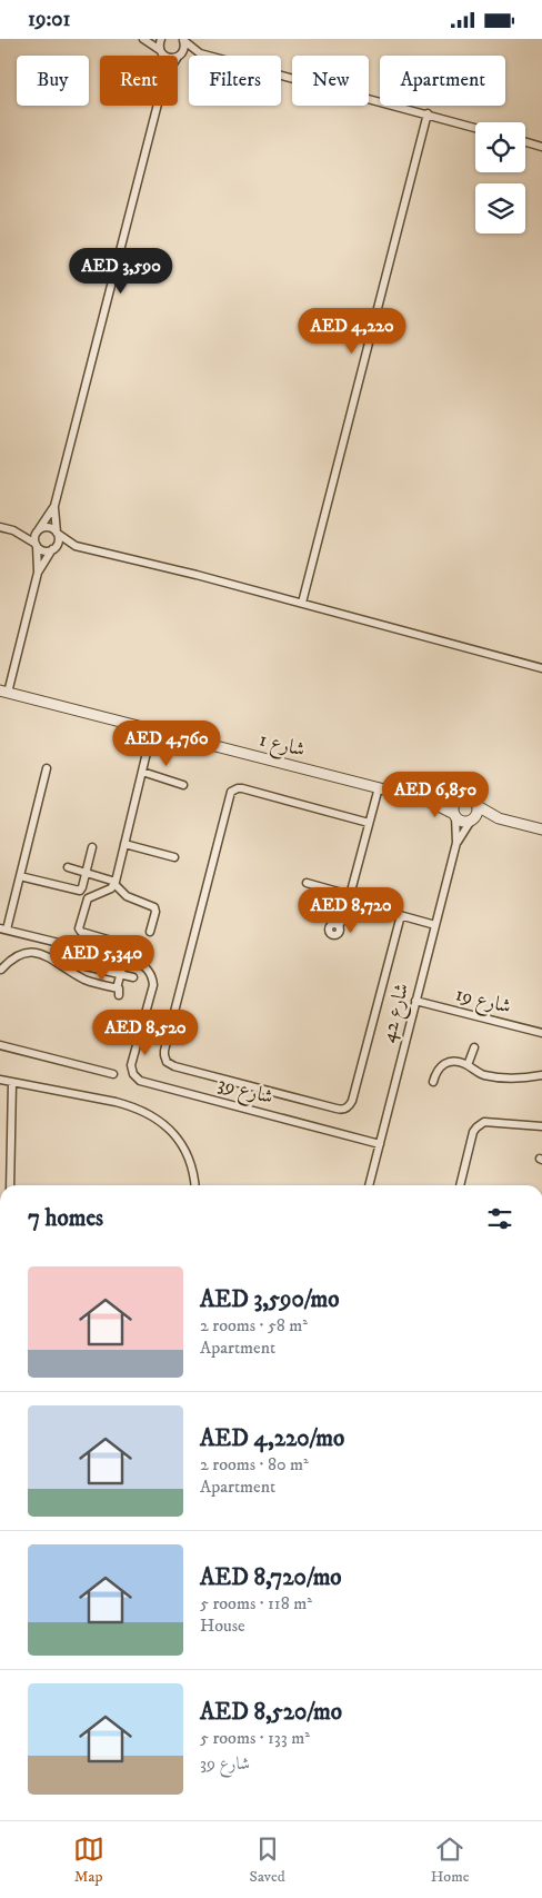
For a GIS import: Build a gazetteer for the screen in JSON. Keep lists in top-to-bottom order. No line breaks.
{"streets":{"street":["شارع 1","شارع 19","شارع 42","شارع 39"]},"crossings":[["شارع 1","شارع 42"],["شارع 19","شارع 42"],["شارع 42","شارع 39"]],"page":{"status":"19:01","chip":["Buy","Rent","Filters","New","Apartment"],"price":["AED 3,590","AED 4,220","AED 4,760","AED 6,850","AED 8,720","AED 5,340","AED 8,520"],"heading":"7 homes","list":[{"name":"AED 3,590/mo","note":"2 rooms · 58 m² · Apartment"},{"name":"AED 4,220/mo","note":"2 rooms · 80 m² · Apartment"},{"name":"AED 8,720/mo","note":"5 rooms · 118 m² · House"},{"name":"AED 8,520/mo","note":"5 rooms · 133 m² · شارع 39"}],"tabs":["Map","Saved","Home"]}}
